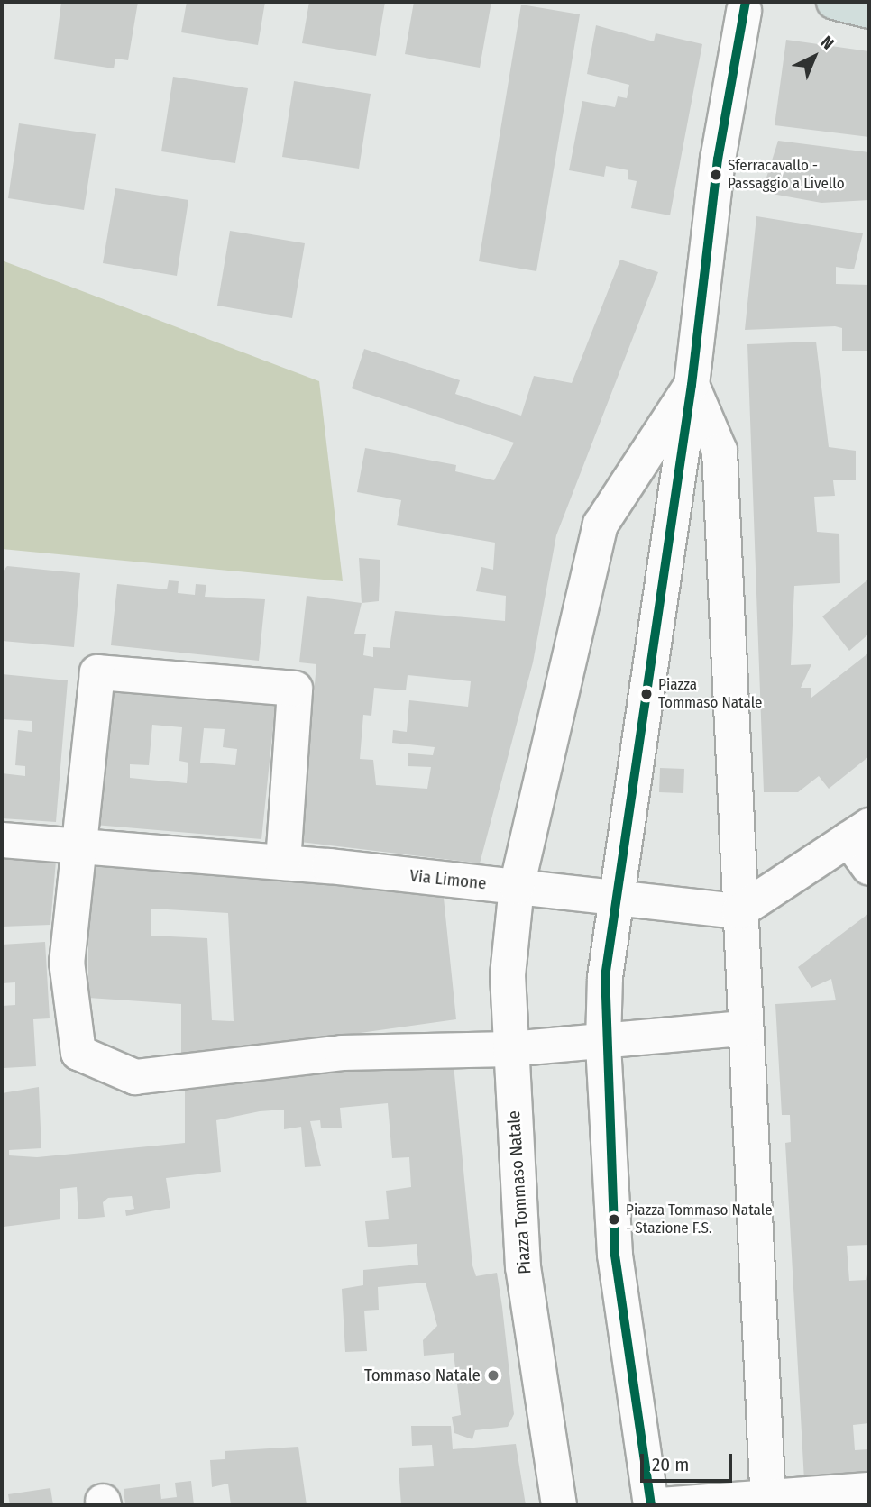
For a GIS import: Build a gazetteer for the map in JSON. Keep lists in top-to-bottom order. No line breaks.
{"streets":{"street":["Via Limone","Piazza Tommaso Natale"]},"crossings":[["Via Limone","Piazza Tommaso Natale"]],"places":["Sferracavallo - Passaggio a Livello","Piazza Tommaso Natale","Piazza Tommaso Natale - Stazione F.S.","Tommaso Natale"],"scale_bar":"20 m","north":"top right"}
